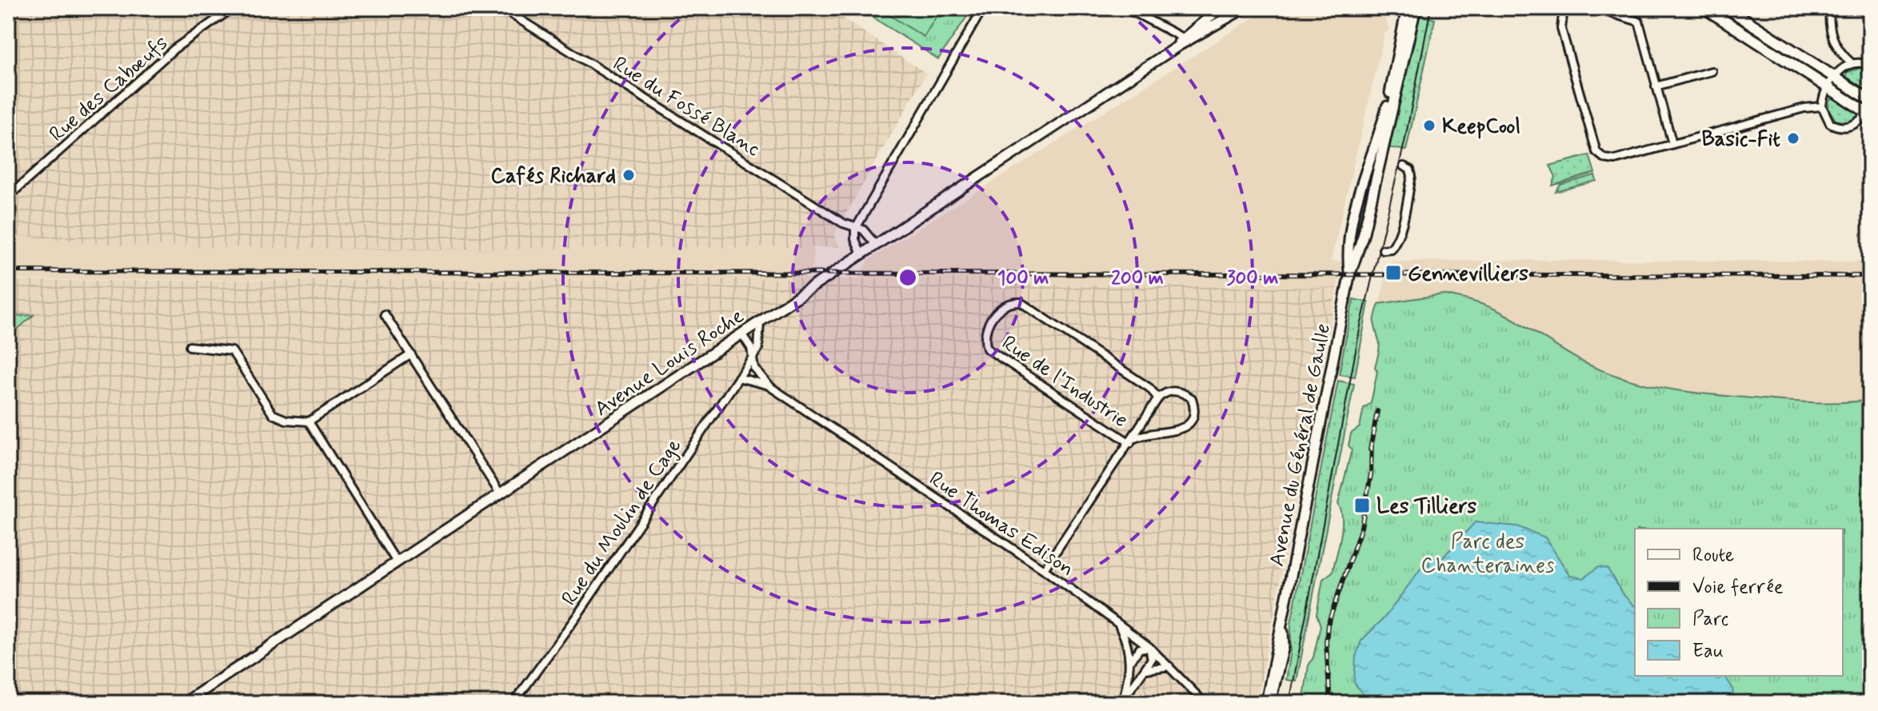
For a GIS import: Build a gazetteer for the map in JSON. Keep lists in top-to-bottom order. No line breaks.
{"streets":{"main road":["Avenue Louis Roche","Avenue du Général de Gaulle"],"street":["Rue des Cabœufs","Rue du Fossé Blanc","Rue de l'Industrie","Rue du Moulin de Cage","Rue Thomas Edison"]},"crossings":[["Rue du Fossé Blanc","Avenue Louis Roche"],["Avenue Louis Roche","Rue du Moulin de Cage"],["Rue de l'Industrie","Rue Thomas Edison"],["Rue du Moulin de Cage","Rue Thomas Edison"]],"parks":["Parc des Chanteraines"],"places":{"other":["KeepCool","Basic-Fit","Cafés Richard"],"transit":["Gennevilliers","Les Tilliers"]},"legend":["Route","Voie ferrée","Parc","Eau"],"rings":["100 m","200 m","300 m"]}
